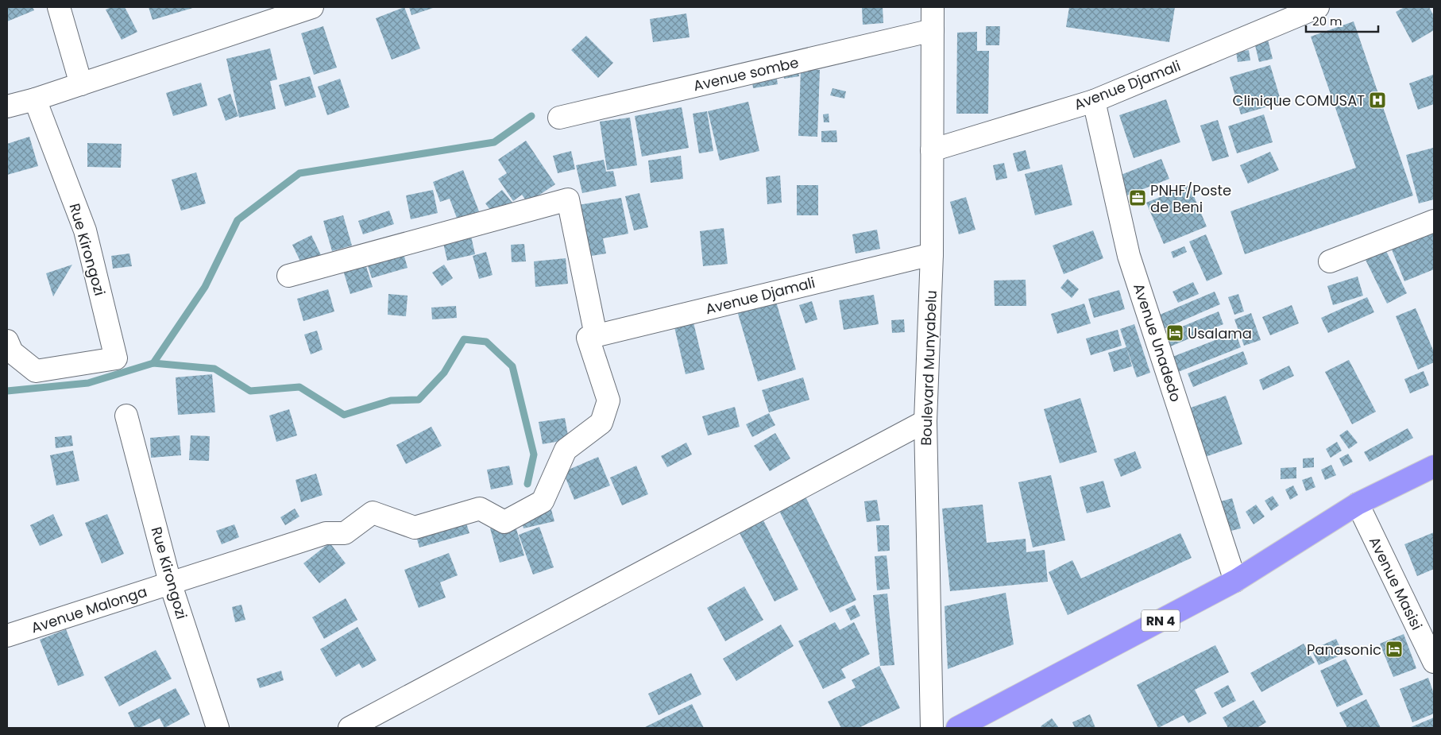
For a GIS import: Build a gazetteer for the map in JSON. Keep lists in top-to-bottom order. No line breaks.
{"streets":{"highway":["RN 4"],"street":["Avenue sombe","Avenue Djamali","Rue Kirongozi","Avenue Unadedo","Boulevard Munyabelu","Avenue Masisi","Avenue Malonga"]},"crossings":[["Avenue sombe","Boulevard Munyabelu"],["Avenue Djamali","Avenue Unadedo"],["Avenue Djamali","Boulevard Munyabelu"],["Avenue Djamali","Avenue Malonga"],["Rue Kirongozi","Avenue Malonga"],["Avenue Unadedo","RN 4"],["Avenue Masisi","RN 4"]],"places":{"hospital":["Clinique COMUSAT"],"office":["PNHF/Poste de Beni"],"hotel":["Usalama","Panasonic"]},"scale_bar":"20 m"}
